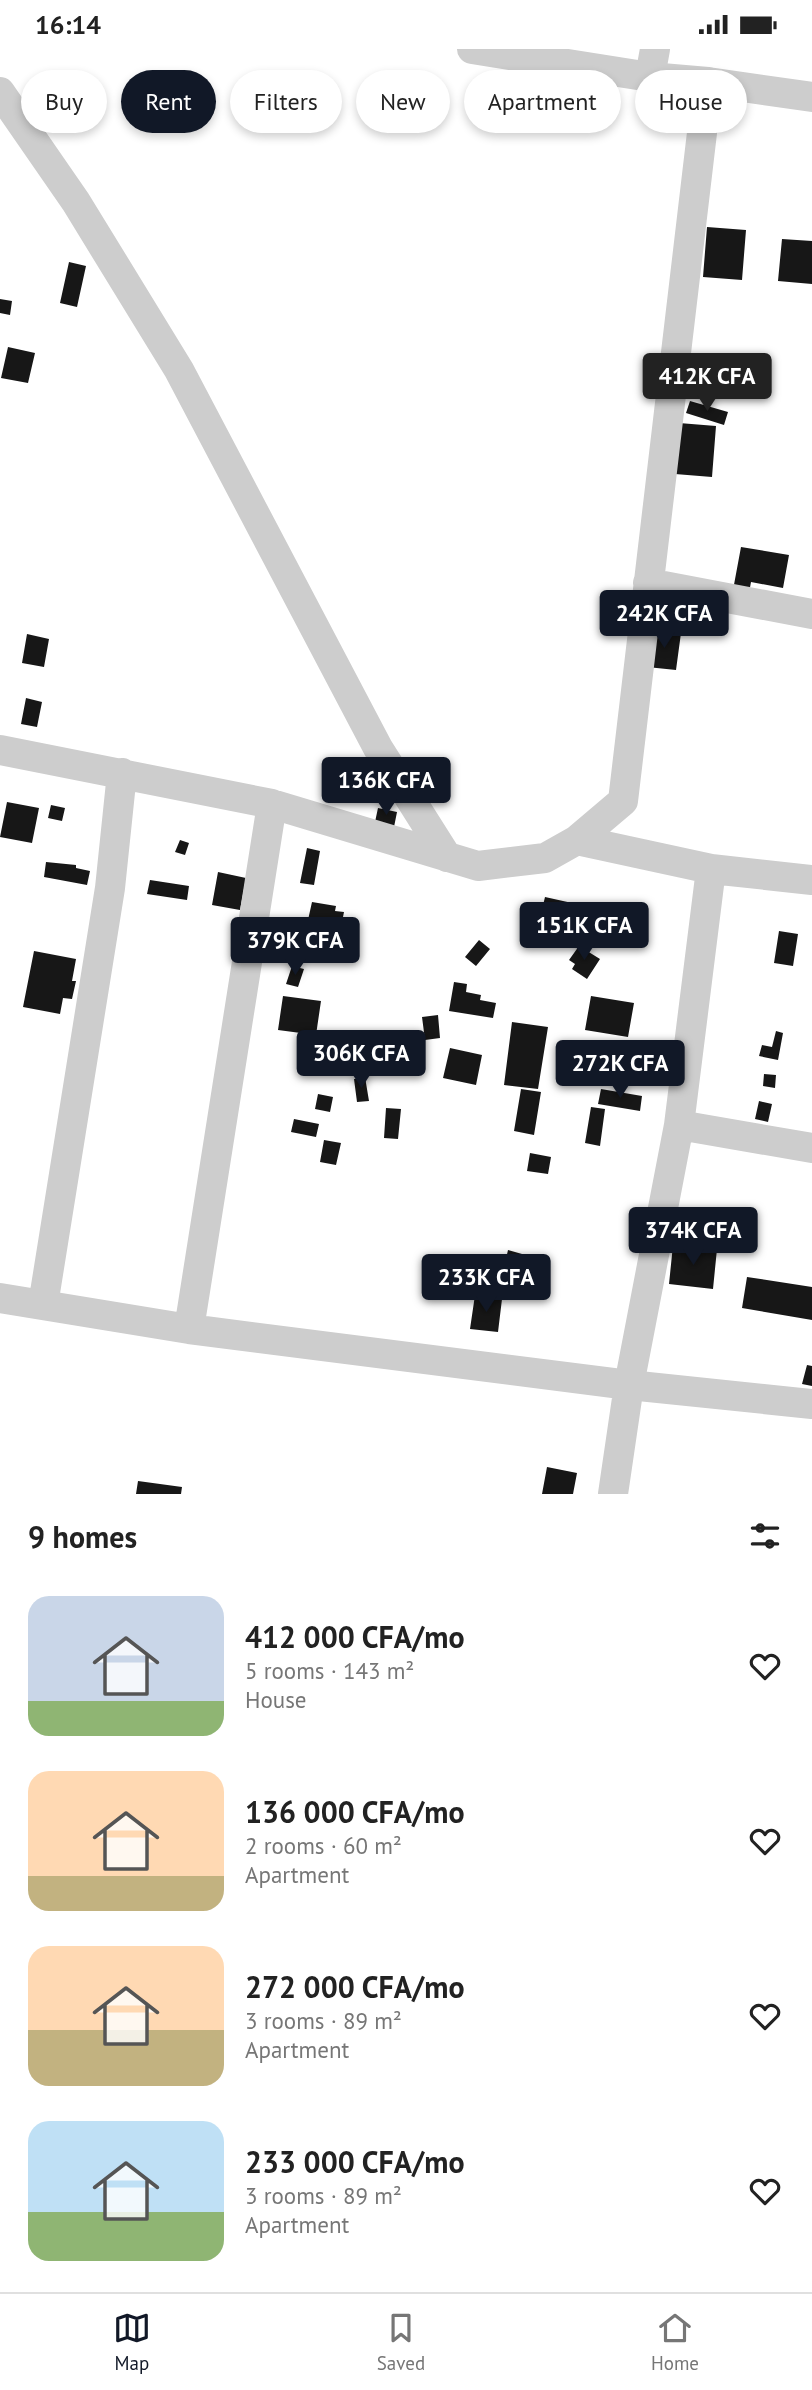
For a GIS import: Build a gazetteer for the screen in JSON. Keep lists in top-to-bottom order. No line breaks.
{"page":{"status":"16:14","chip":["Buy","Rent","Filters","New","Apartment","House"],"price":["412K CFA","242K CFA","136K CFA","151K CFA","379K CFA","306K CFA","272K CFA","374K CFA","233K CFA"],"heading":"9 homes","list":[{"name":"412 000 CFA/mo","note":"5 rooms · 143 m² · House"},{"name":"136 000 CFA/mo","note":"2 rooms · 60 m² · Apartment"},{"name":"272 000 CFA/mo","note":"3 rooms · 89 m² · Apartment"},{"name":"233 000 CFA/mo","note":"3 rooms · 89 m² · Apartment"}],"tabs":["Map","Saved","Home"]}}
